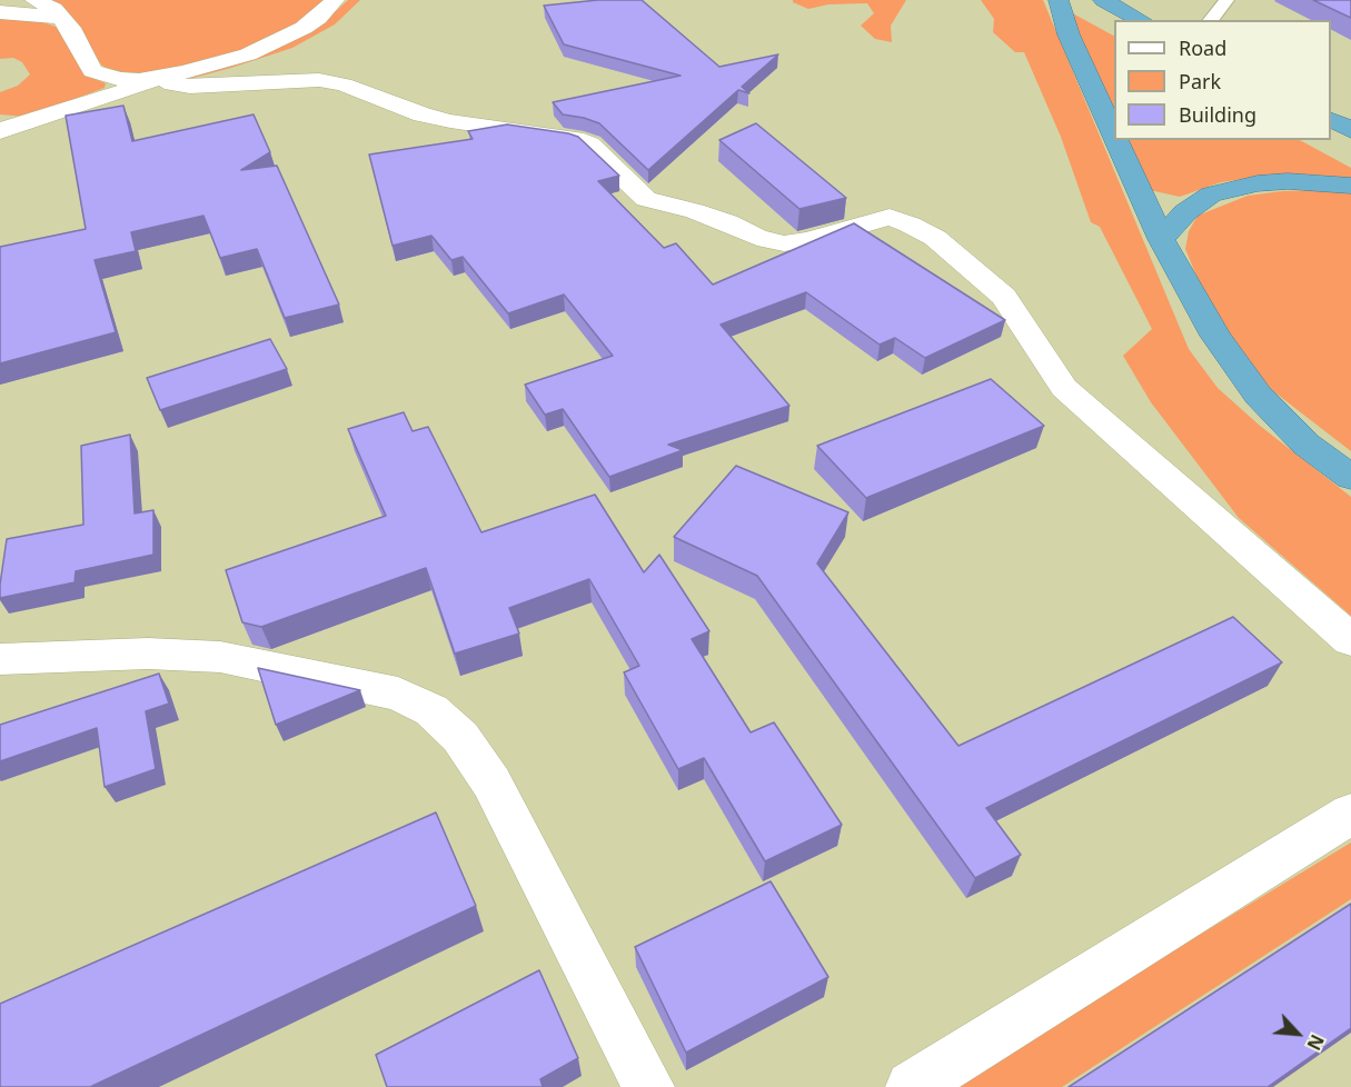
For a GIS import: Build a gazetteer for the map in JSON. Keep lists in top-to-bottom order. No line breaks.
{"legend":["Road","Park","Building"],"north":"bottom right"}
